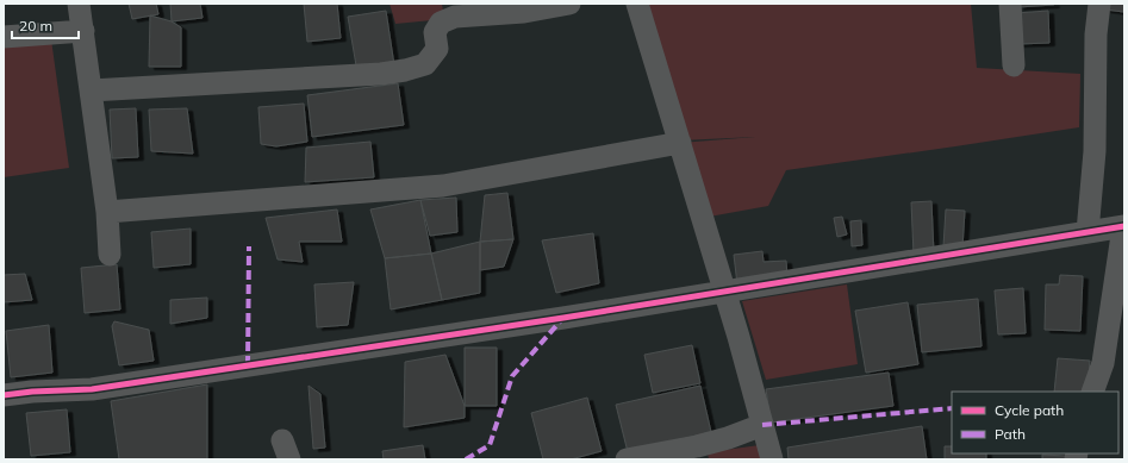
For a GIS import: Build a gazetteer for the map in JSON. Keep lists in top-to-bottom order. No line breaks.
{"legend":["Cycle path","Path"],"scale_bar":"20 m"}
